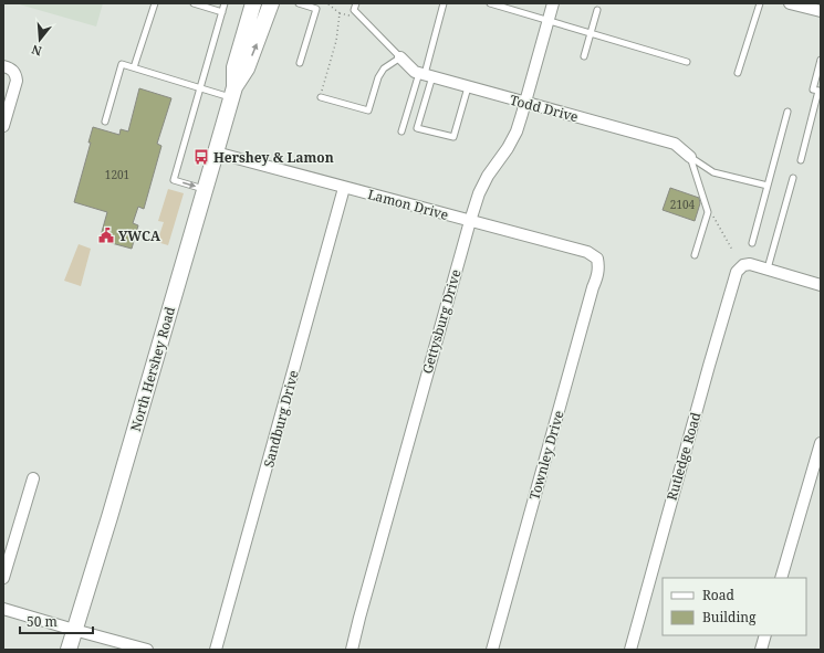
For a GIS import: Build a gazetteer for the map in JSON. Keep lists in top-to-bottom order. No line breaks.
{"streets":{"main road":["North Hershey Road"],"street":["Todd Drive","Lamon Drive","Gettysburg Drive","Sandburg Drive","Townley Drive","Rutledge Road"]},"crossings":[["Todd Drive","Gettysburg Drive"],["Lamon Drive","Gettysburg Drive"],["Lamon Drive","North Hershey Road"],["Lamon Drive","Sandburg Drive"],["Lamon Drive","Townley Drive"]],"places":{"bus stop":["Hershey & Lamon"],"public building":["YWCA"]},"house_numbers":["1201","2104"],"legend":["Road","Building"],"scale_bar":"50 m","north":"bottom"}
